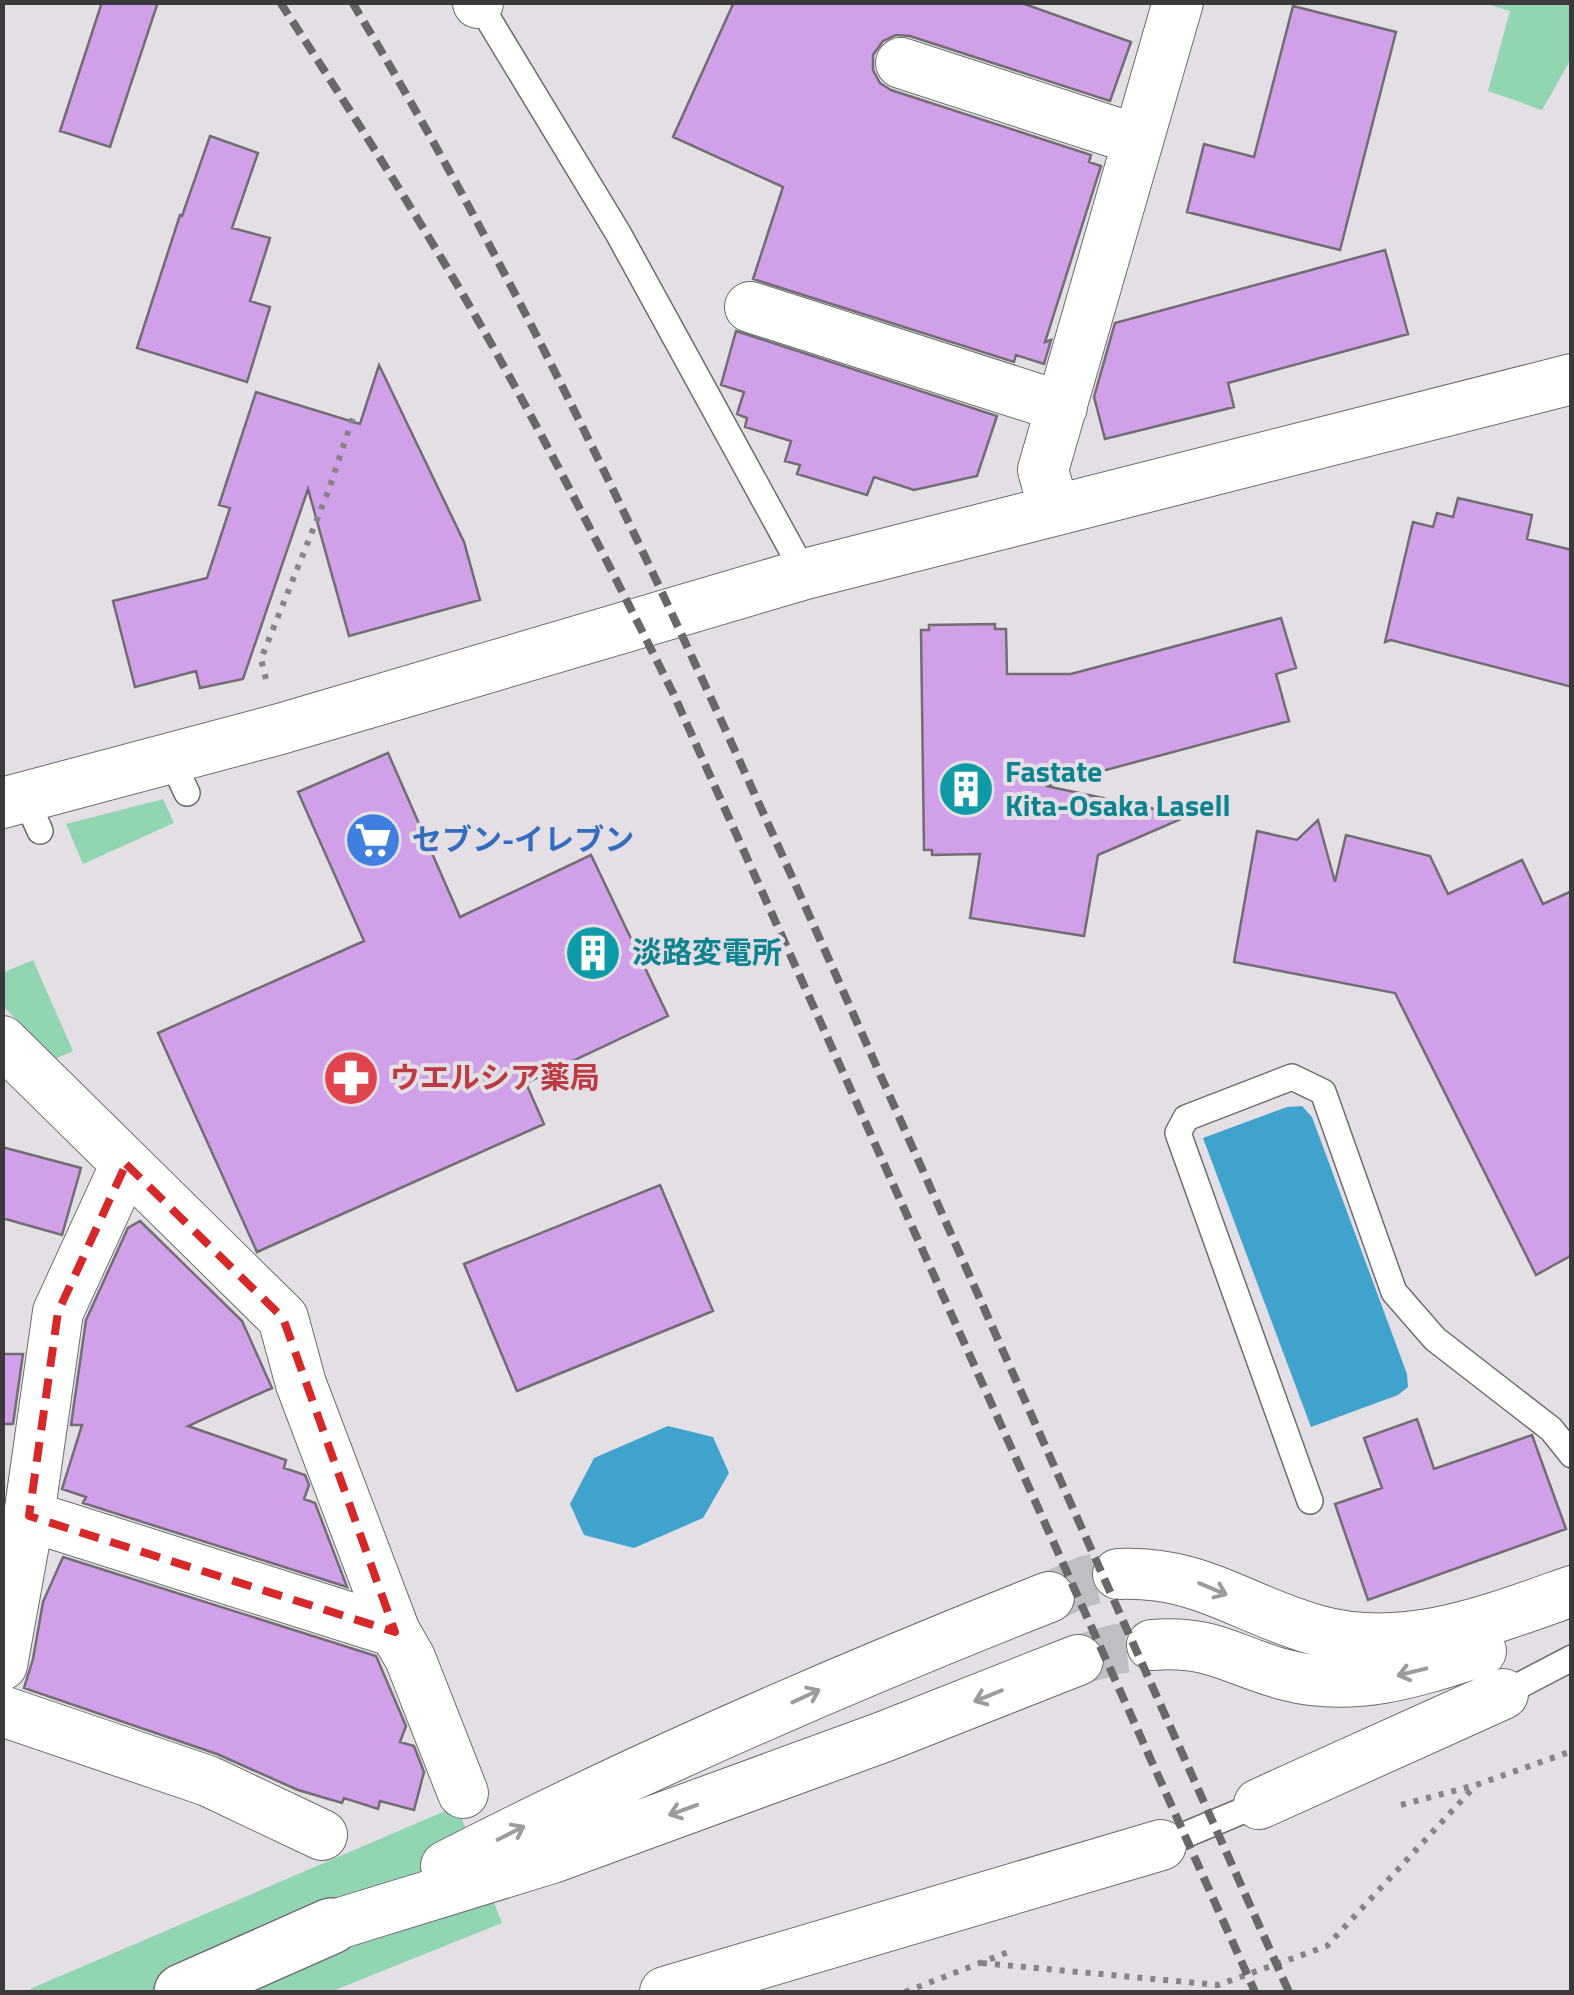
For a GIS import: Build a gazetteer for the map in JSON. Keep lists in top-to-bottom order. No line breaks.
{"places":{"building":["Fastate Kita-Osaka Lasell","淡路変電所"],"supermarket":["セブン-イレブン"],"pharmacy":["ウエルシア薬局"]}}
